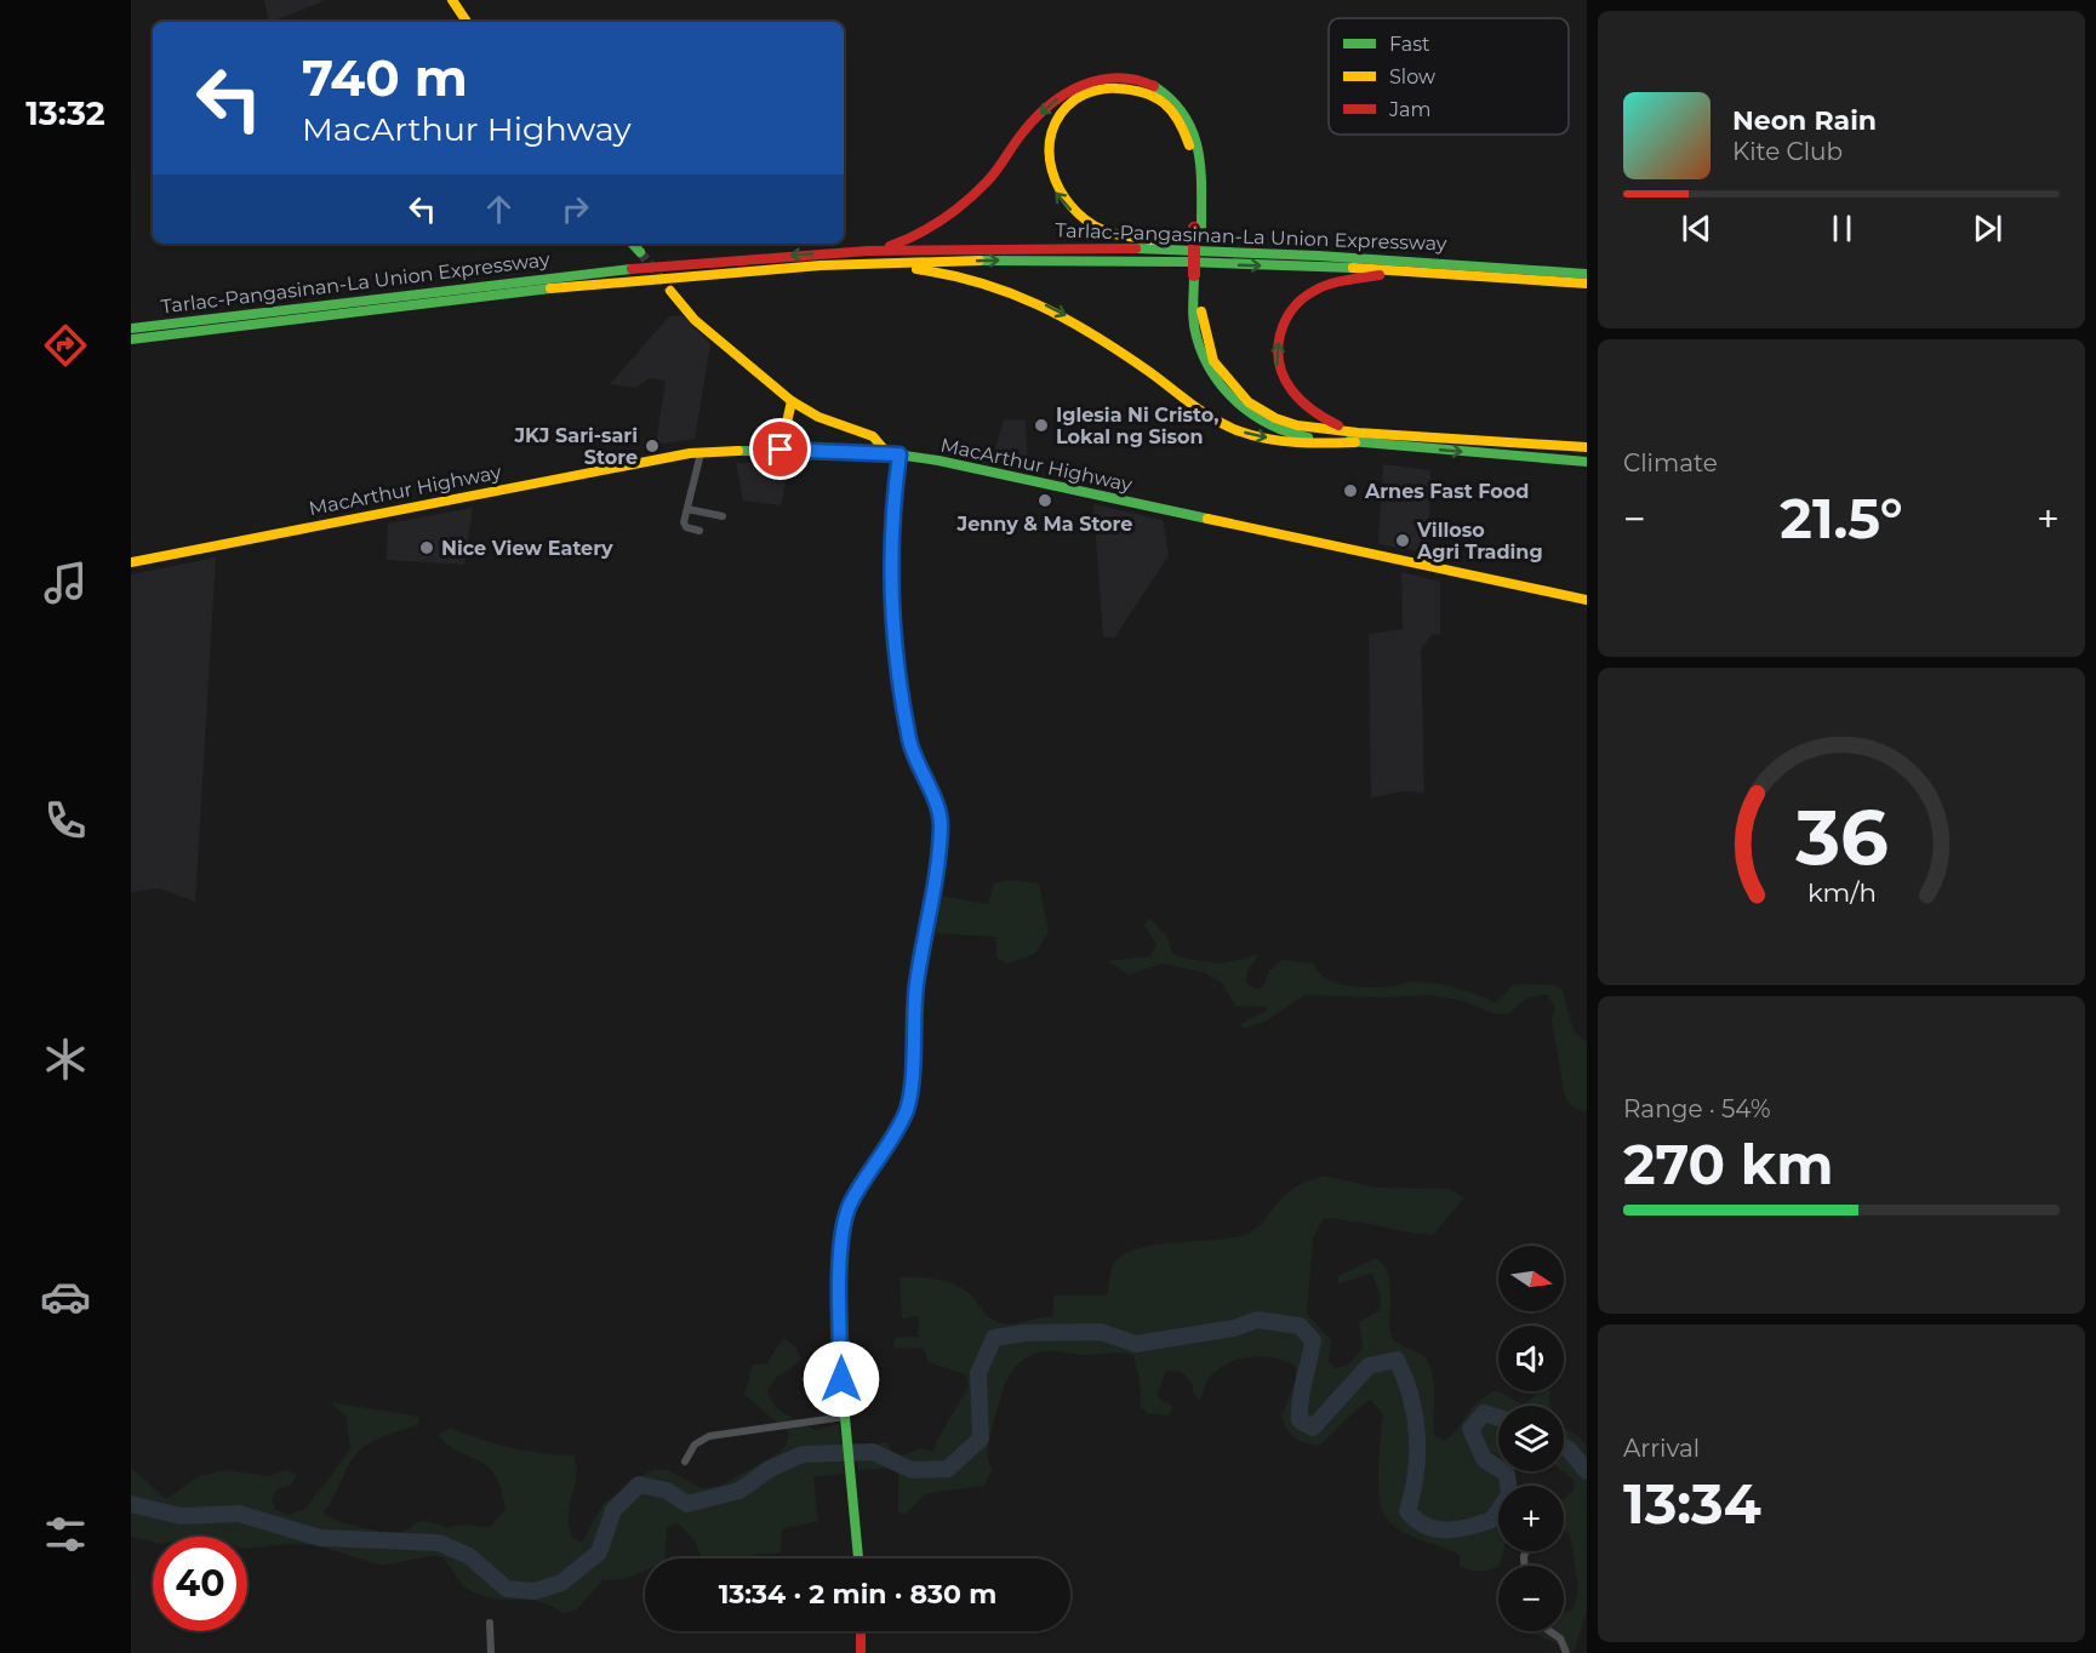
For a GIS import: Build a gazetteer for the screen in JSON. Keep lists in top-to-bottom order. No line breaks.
{"streets":{"main road":["Tarlac-Pangasinan-La Union Expressway","MacArthur Highway"]},"places":["Iglesia Ni Cristo, Lokal ng Sison","JKJ Sari-sari Store","Arnes Fast Food","Jenny & Ma Store","Villoso Agri Trading","Nice View Eatery"],"legend":["Fast","Slow","Jam"],"north":"right","page":{"tabs":"13:32","turn":["740 m","MacArthur Highway"],"song":["Neon Rain","Kite Club"],"tile":["Climate",["Range · 54%","270 km"],["Arrival","13:34"]],"heat":["−","21.5°","+"],"map_buttons":["+","−"],"limit":"40","trip":"13:34 · 2 min · 830 m","gauge":["36","km/h"]}}
